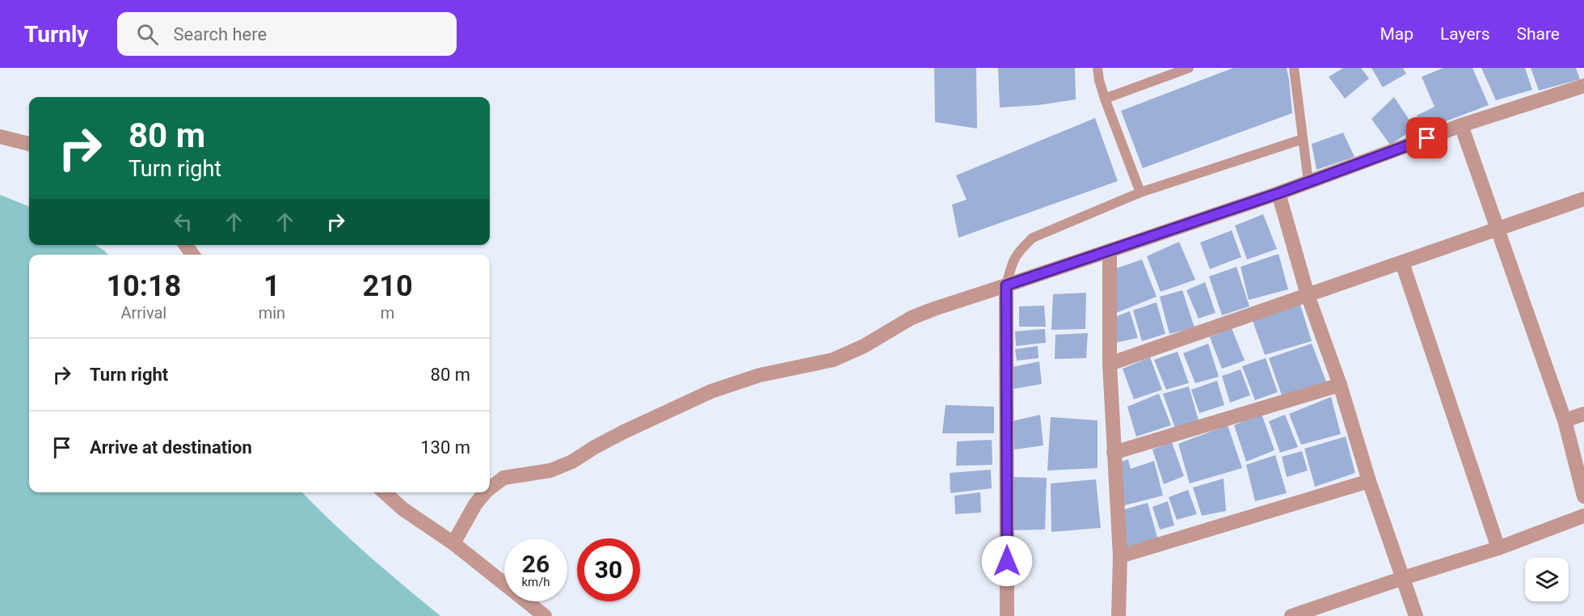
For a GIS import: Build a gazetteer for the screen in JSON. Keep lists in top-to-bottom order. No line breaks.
{"page":{"header":"Turnly","search":"Search here","nav":["Map","Layers","Share"],"turn":["80 m","Turn right"],"eta":["10:18","Arrival","1","min","210","m"],"list":[{"name":"Turn right","value":"80 m"},{"name":"Arrive at destination","value":"130 m"}],"speed":"26 km/h","limit":"30"}}
